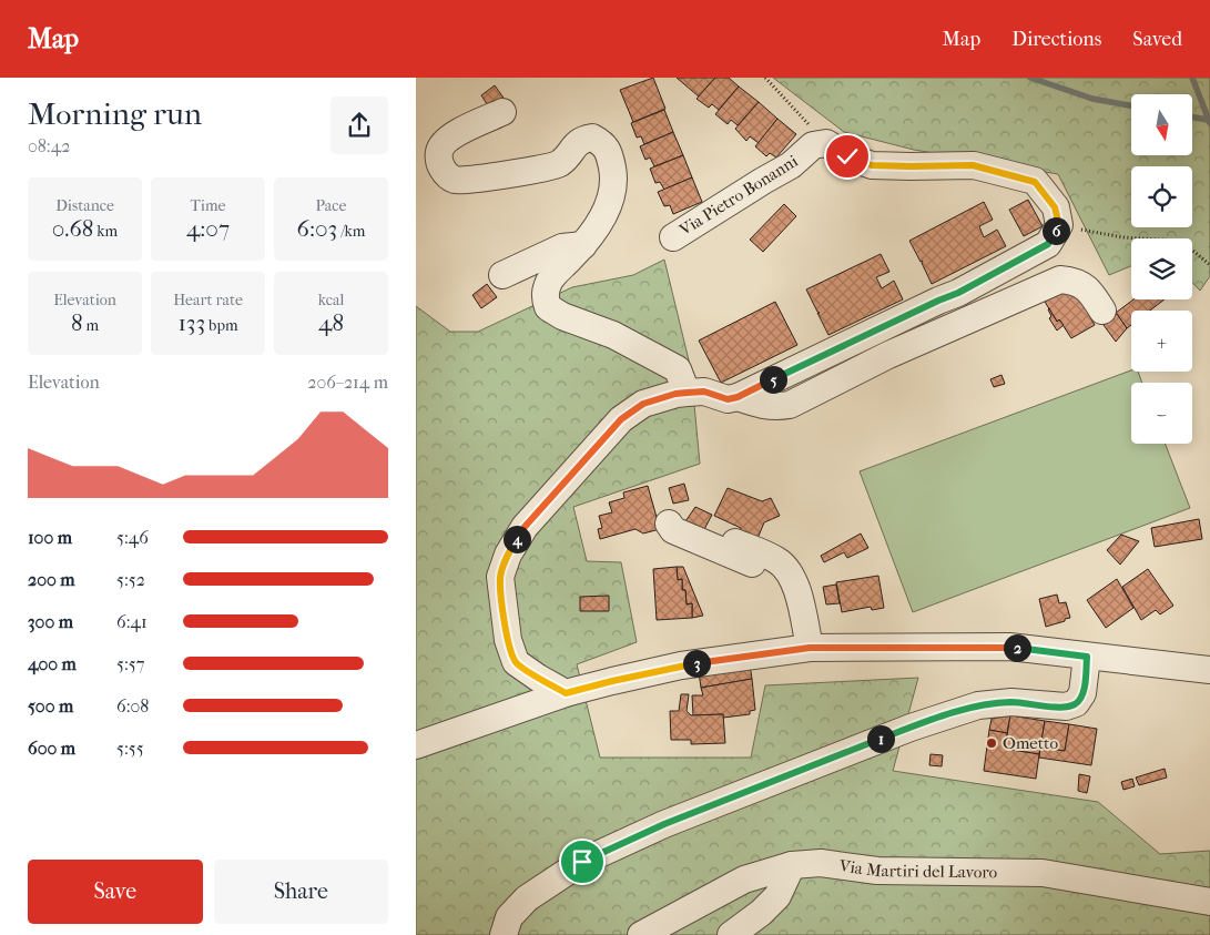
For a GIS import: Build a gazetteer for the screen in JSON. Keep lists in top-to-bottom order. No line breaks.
{"streets":{"street":["Via Pietro Bonanni","Via Martiri del Lavoro"]},"places":["Ometto"],"north":"bottom","page":{"header":"Map","nav":["Map","Directions","Saved"],"heading":["Morning run","08:42"],"map_buttons":["+","−"],"stats":[["Distance","0.68 km"],["Time","4:07"],["Pace","6:03 /km"],["Elevation","8 m"],["Heart rate","133 bpm"],["kcal","48"]],"pins":["6","5","4","2","3","1"],"chart":["Elevation","206–214 m"],"list":[{"name":"100 m","note":"5:46"},{"name":"200 m","note":"5:52"},{"name":"300 m","note":"6:41"},{"name":"400 m","note":"5:57"},{"name":"500 m","note":"6:08"},{"name":"600 m","note":"5:55"}],"buttons":["Save","Share"]}}
